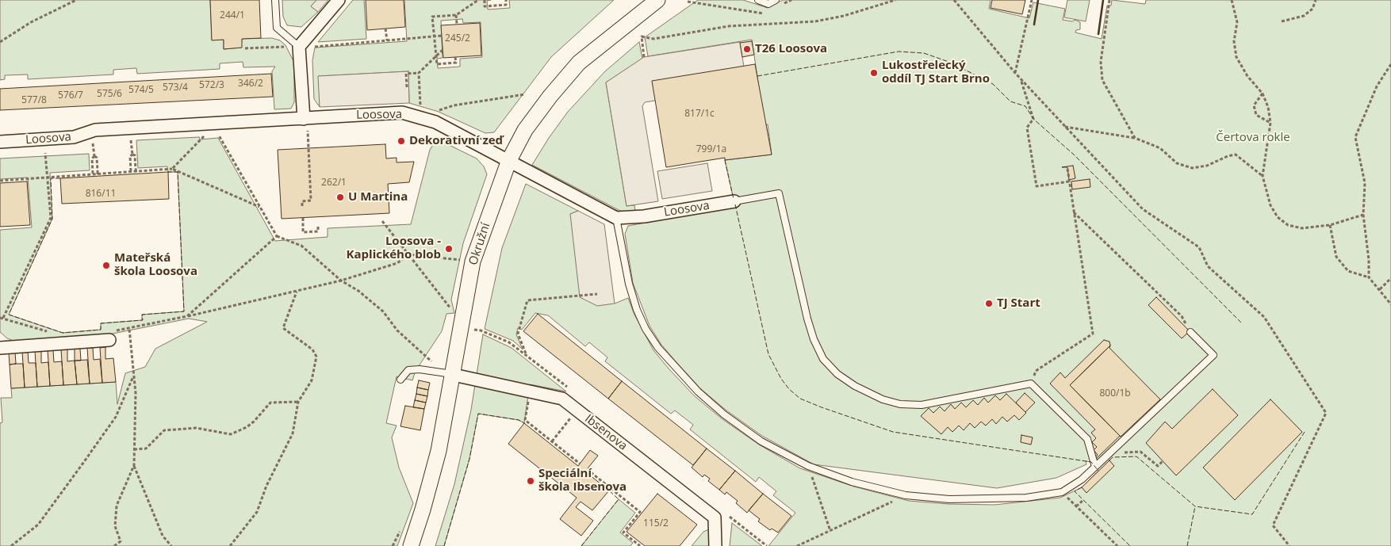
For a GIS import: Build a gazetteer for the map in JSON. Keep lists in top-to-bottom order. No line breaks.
{"streets":{"street":["Loosova","Okružní","Ibsenova"]},"crossings":[["Loosova","Okružní"],["Okružní","Ibsenova"]],"parks":["Čertova rokle"],"places":["T26 Loosova","Lukostřelecký oddíl TJ Start Brno","Dekorativní zeď","U Martina","Loosova - Kaplického blob","Mateřská škola Loosova","TJ Start","Speciální škola Ibsenova"],"house_numbers":["244/1","245/2","346/2","572/3","573/4","574/5","575/6","576/7","577/8","817/1c","799/1a","262/1","816/11","800/1b","115/2"]}
